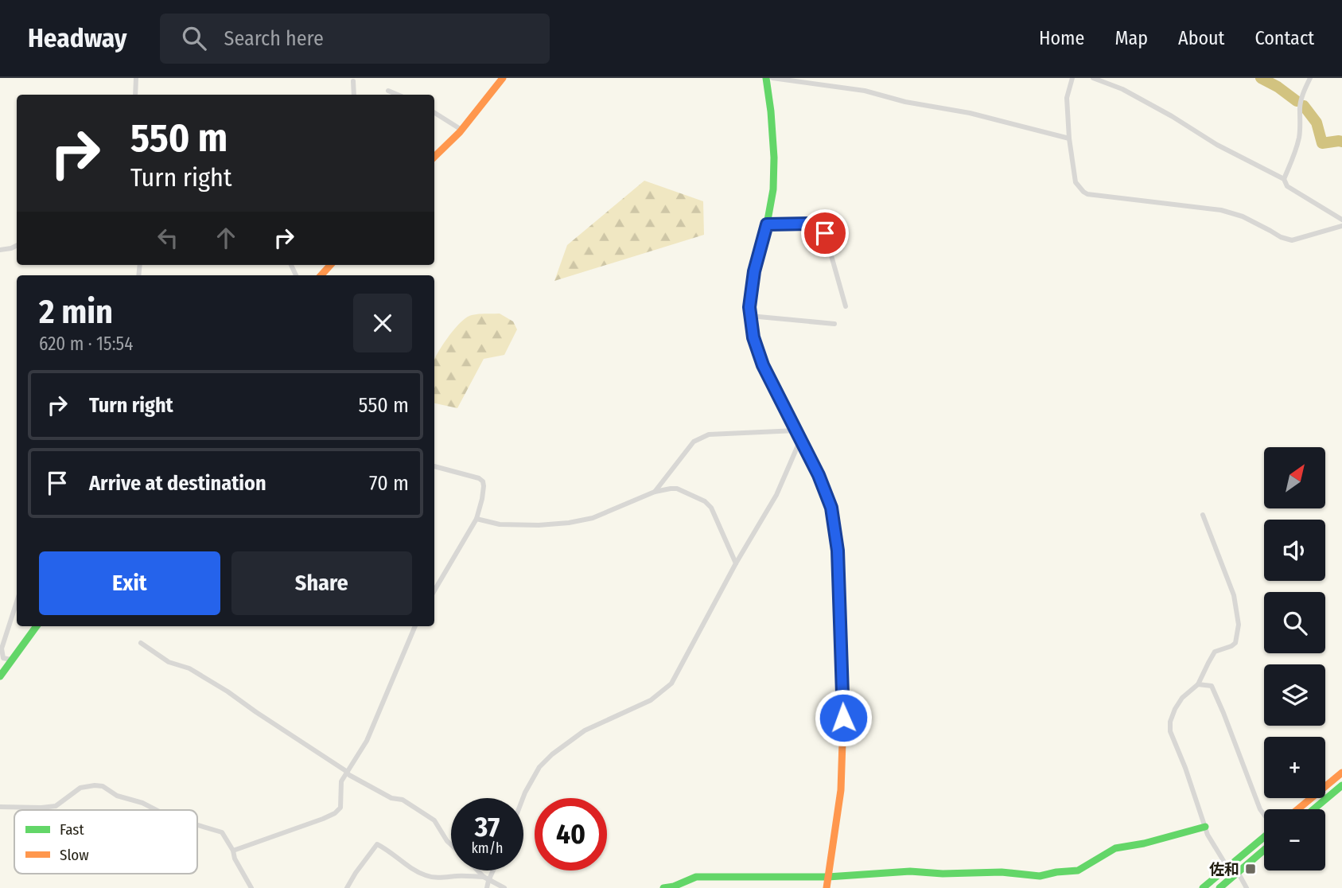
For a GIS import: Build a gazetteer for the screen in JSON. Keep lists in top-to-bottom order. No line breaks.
{"places":{"transit":["佐和"]},"legend":["Fast","Slow"],"north":"top right","page":{"header":"Headway","search":"Search here","nav":["Home","Map","About","Contact"],"turn":["550 m","Turn right"],"heading":["2 min","620 m · 15:54"],"list":[{"name":"Turn right","value":"550 m"},{"name":"Arrive at destination","value":"70 m"}],"map_buttons":["+","−"],"buttons":["Exit","Share"],"speed":"37 km/h","limit":"40"}}
